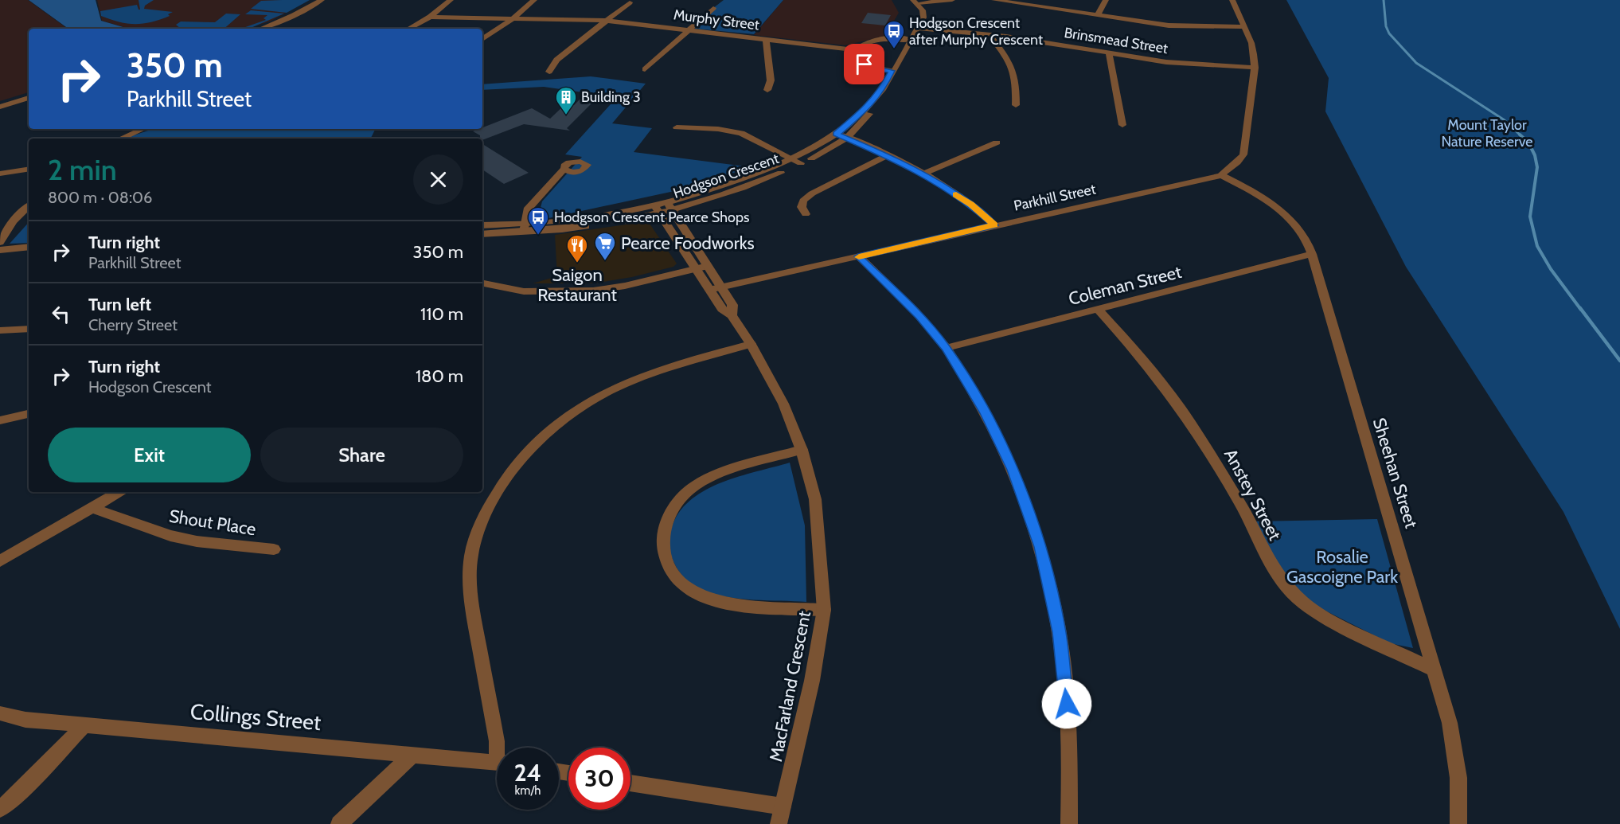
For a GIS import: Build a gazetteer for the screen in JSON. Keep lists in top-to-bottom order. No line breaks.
{"streets":{"street":["Murphy Street","Brinsmead Street","Hodgson Crescent","Parkhill Street","Coleman Street","Sheehan Street","Anstey Street","Shout Place","MacFarland Crescent","Collings Street"]},"crossings":[["Brinsmead Street","Hodgson Crescent"],["Brinsmead Street","Parkhill Street"],["Hodgson Crescent","MacFarland Crescent"],["Parkhill Street","Sheehan Street"],["Parkhill Street","MacFarland Crescent"],["Coleman Street","Sheehan Street"],["Coleman Street","Anstey Street"],["Sheehan Street","Anstey Street"]],"parks":["Mount Taylor Nature Reserve","Rosalie Gascoigne Park"],"places":{"bus stop":["Hodgson Crescent after Murphy Crescent","Hodgson Crescent Pearce Shops"],"building":["Building 3"],"supermarket":["Pearce Foodworks"],"restaurant":["Saigon Restaurant"]},"page":{"turn":["350 m","Parkhill Street"],"heading":["2 min","800 m · 08:06"],"list":[{"name":"Turn right","note":"Parkhill Street","value":"350 m"},{"name":"Turn left","note":"Cherry Street","value":"110 m"},{"name":"Turn right","note":"Hodgson Crescent","value":"180 m"}],"buttons":["Exit","Share"],"speed":"24 km/h","limit":"30"}}
